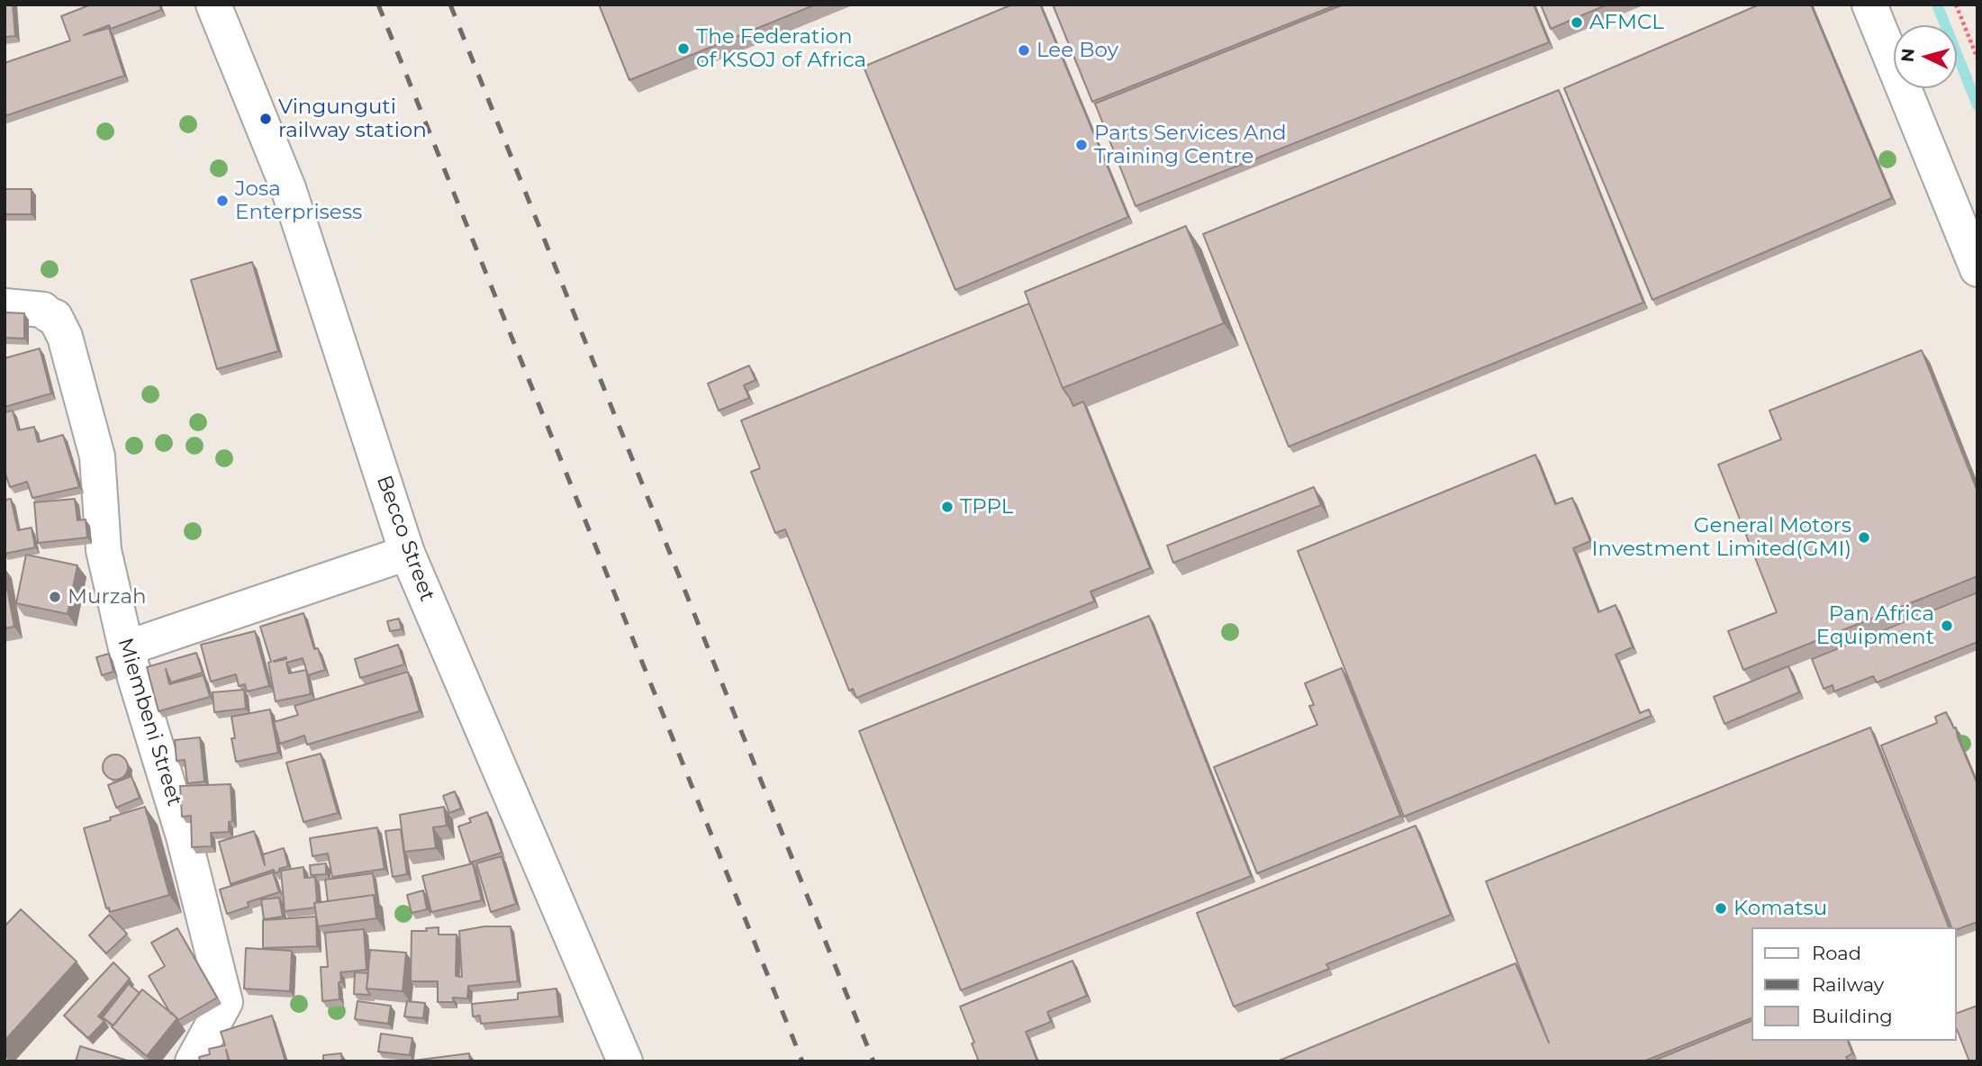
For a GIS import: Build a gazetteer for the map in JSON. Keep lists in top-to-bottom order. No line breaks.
{"streets":{"street":["Becco Street","Miembeni Street"]},"places":["AFMCL","The Federation of KSOJ of Africa","Lee Boy","Vingunguti railway station","Parts Services And Training Centre","Josa Enterprisess","TPPL","General Motors Investment Limited(GMI)","Murzah","Pan Africa Equipment","Komatsu"],"legend":["Road","Railway","Building"],"north":"left"}
